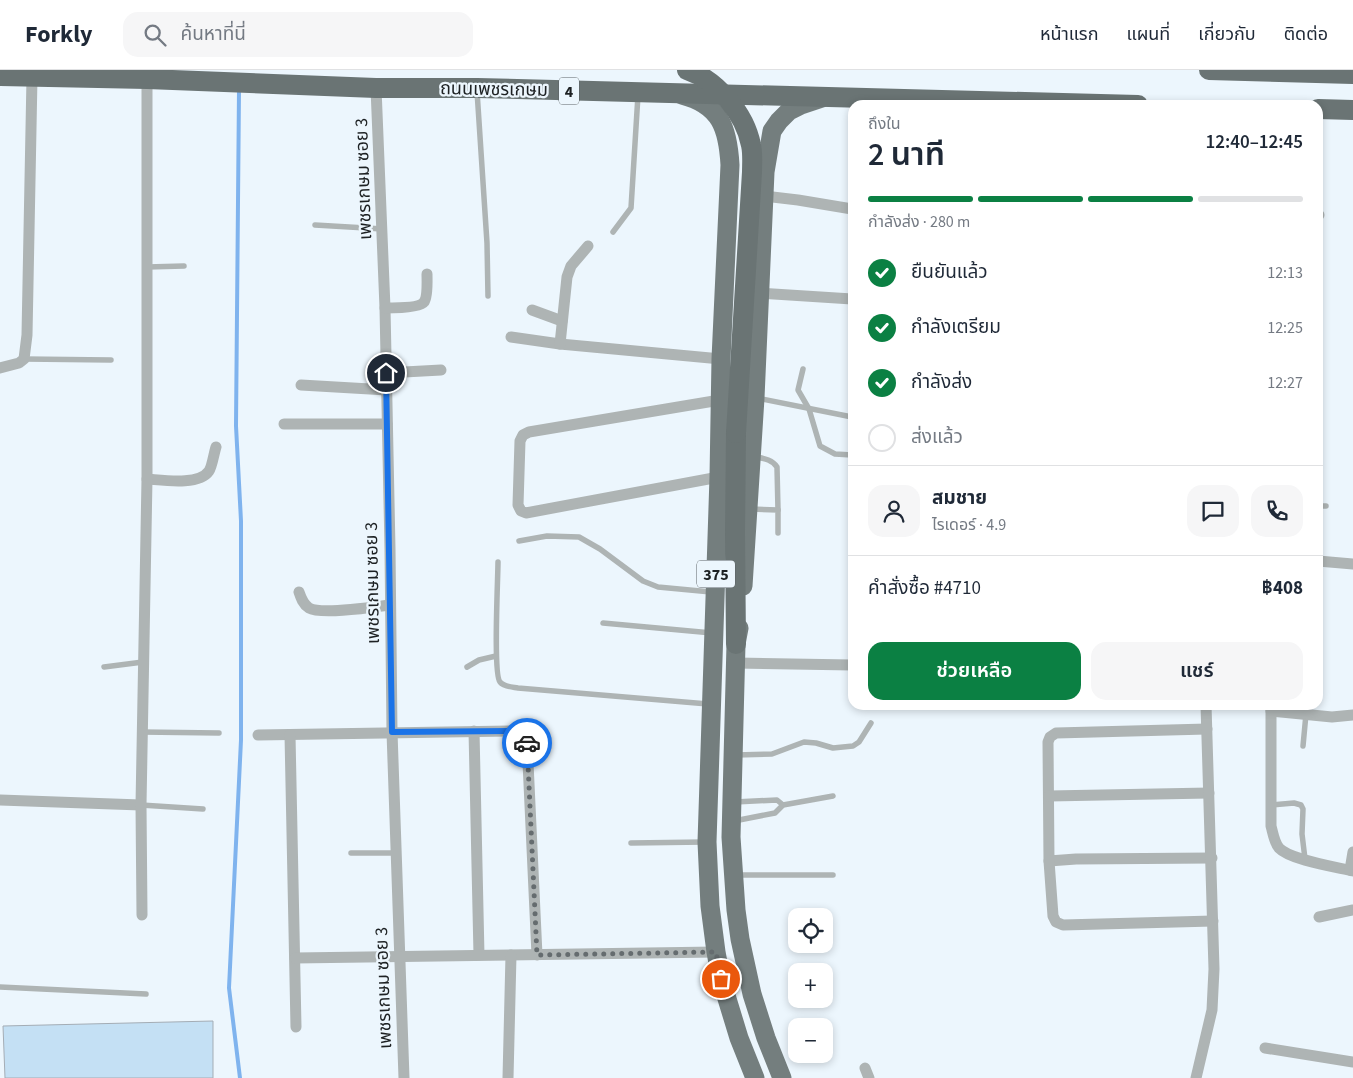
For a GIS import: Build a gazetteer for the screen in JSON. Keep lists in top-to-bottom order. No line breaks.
{"streets":{"highway":["ถนนเพชรเกษม","4"],"main road":["375"],"street":["เพชรเกษม ซอย 3"]},"crossings":[["ถนนเพชรเกษม","เพชรเกษม ซอย 3"],["ถนนเพชรเกษม","375"]],"page":{"header":"Forkly","search":"ค้นหาที่นี่","nav":["หน้าแรก","แผนที่","เกี่ยวกับ","ติดต่อ"],"heading":["2 นาที","ถึงใน","12:40–12:45"],"panel":["สมชาย","ไรเดอร์ · 4.9","คำสั่งซื้อ #4710","฿408"],"bar":"กำลังส่ง · 280 m","list":[["ยืนยันแล้ว","12:13"],["กำลังเตรียม","12:25"],["กำลังส่ง","12:27"],"ส่งแล้ว"],"buttons":["ช่วยเหลือ","แชร์"],"map_buttons":["+","−"]}}
